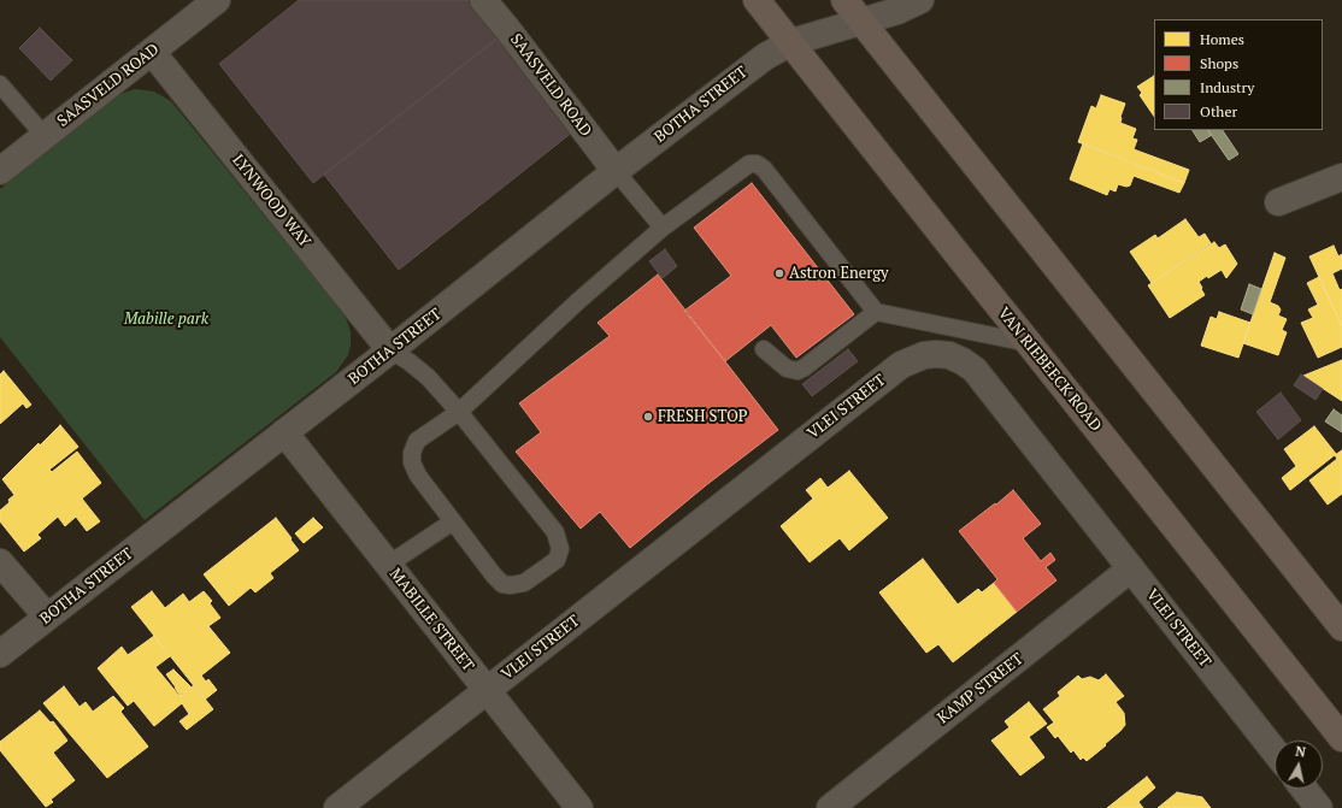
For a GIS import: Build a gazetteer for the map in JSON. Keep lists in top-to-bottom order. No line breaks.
{"streets":{"main road":["VAN RIEBEECK ROAD"],"street":["SAASVELD ROAD","BOTHA STREET","LYNWOOD WAY","VLEI STREET","MABILLE STREET","KAMP STREET"]},"crossings":[["SAASVELD ROAD","BOTHA STREET"],["SAASVELD ROAD","LYNWOOD WAY"],["BOTHA STREET","LYNWOOD WAY"],["BOTHA STREET","VAN RIEBEECK ROAD"],["BOTHA STREET","MABILLE STREET"],["VLEI STREET","MABILLE STREET"],["VLEI STREET","KAMP STREET"]],"parks":["Mabille park"],"places":["Astron Energy","FRESH STOP"],"legend":["Homes","Shops","Industry","Other"],"north":"top"}
